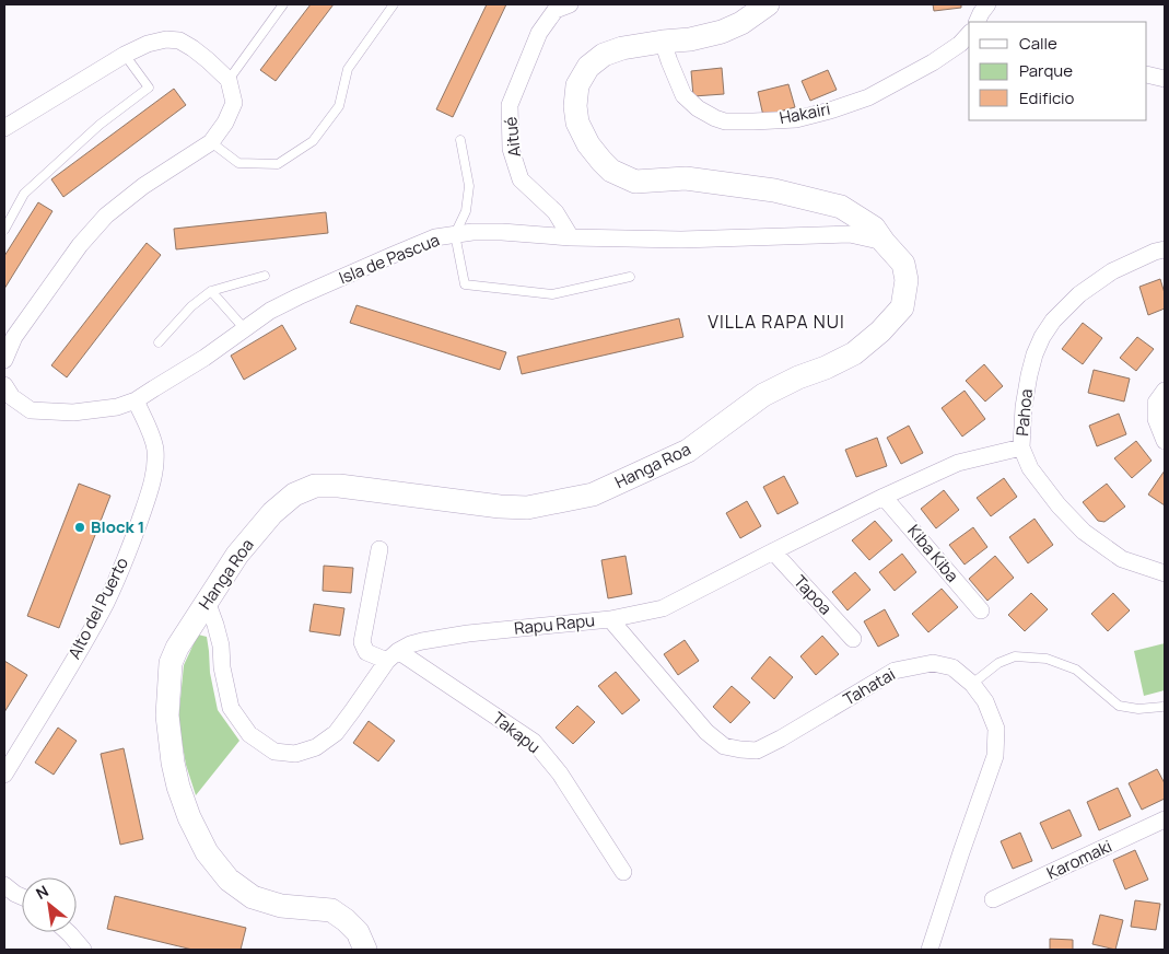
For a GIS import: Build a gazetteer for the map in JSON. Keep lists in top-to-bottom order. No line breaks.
{"streets":{"street":["Hakairi","Aitué","Isla de Pascua","Pahoa","Hanga Roa","Kiba Kiba","Tapoa","Alto del Puerto","Rapu Rapu","Tahatai","Takapu","Karomaki"]},"crossings":[["Hakairi","Hanga Roa"],["Aitué","Isla de Pascua"],["Isla de Pascua","Hanga Roa"],["Isla de Pascua","Alto del Puerto"],["Pahoa","Rapu Rapu"],["Kiba Kiba","Rapu Rapu"],["Tapoa","Rapu Rapu"],["Rapu Rapu","Tahatai"],["Rapu Rapu","Takapu"]],"districts":["VILLA RAPA NUI"],"places":["Block 1"],"legend":["Calle","Parque","Edificio"],"north":"top left"}
